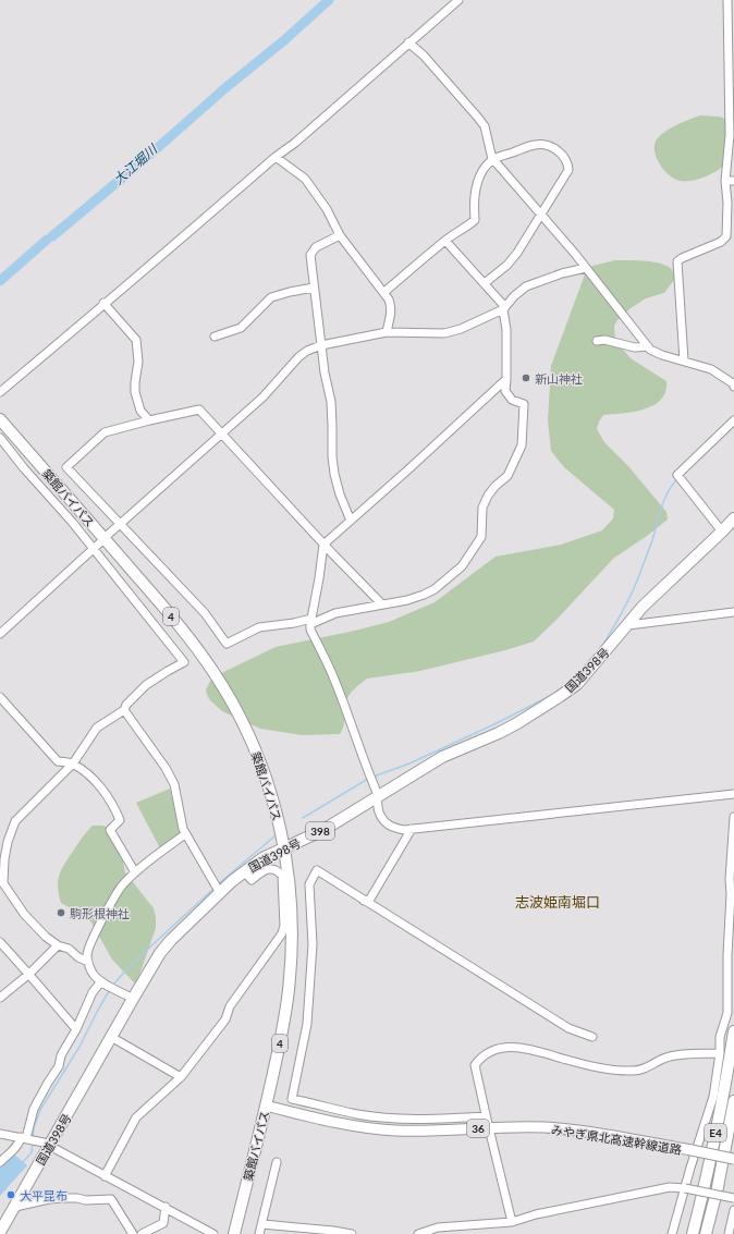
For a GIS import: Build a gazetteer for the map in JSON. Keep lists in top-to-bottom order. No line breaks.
{"streets":{"highway":["築館バイパス","4","国道398号","398","E4"],"main road":["36","みやぎ県北高速幹線道路"]},"crossings":[["築館バイパス","国道398号"],["築館バイパス","みやぎ県北高速幹線道路"]],"districts":["志波姫南堀口"],"water":["大江堀川"],"places":["新山神社","駒形根神社","大平昆布"]}
